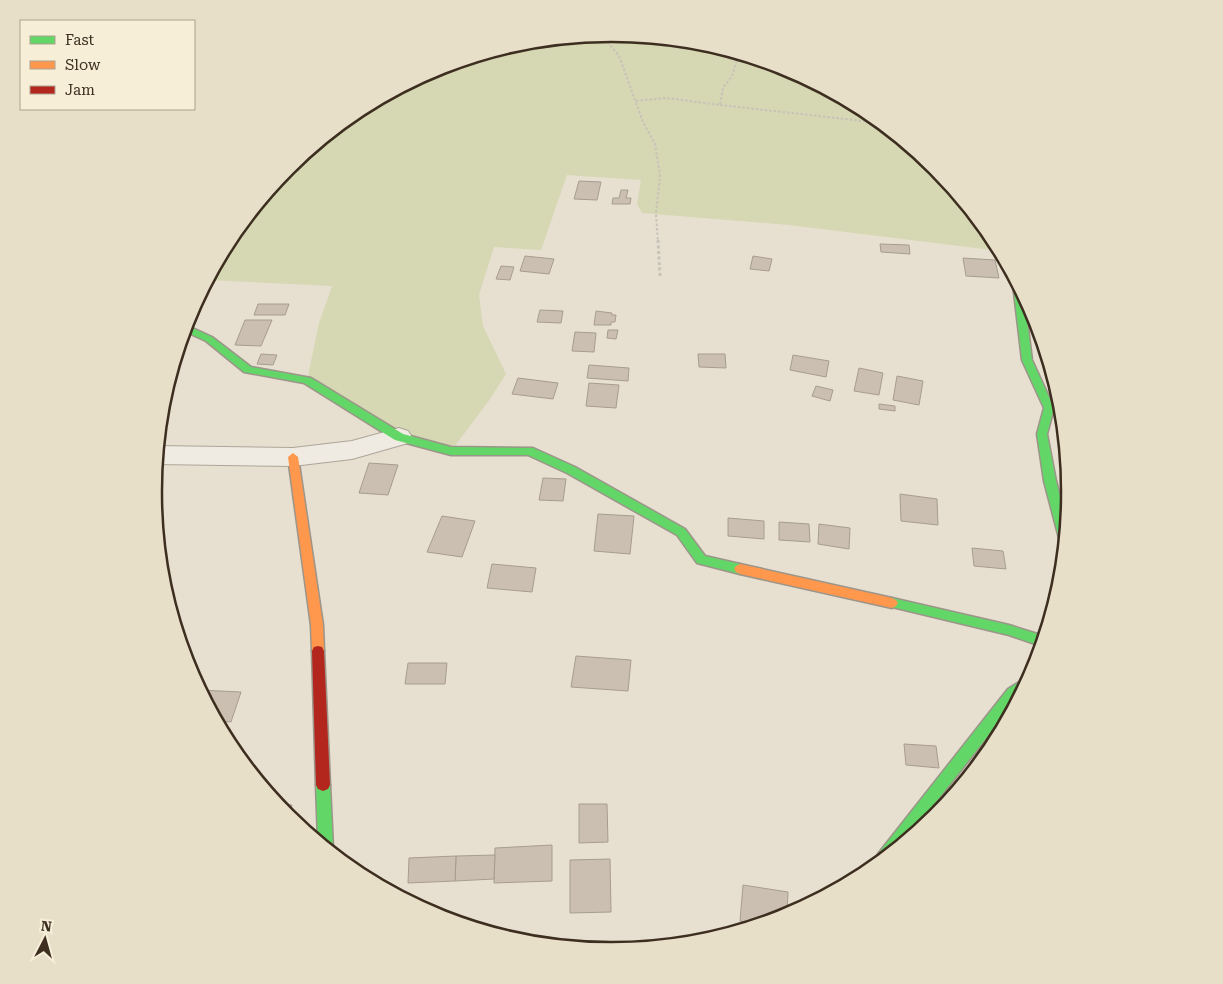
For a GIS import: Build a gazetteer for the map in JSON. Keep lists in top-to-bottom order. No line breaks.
{"legend":["Fast","Slow","Jam"],"north":"top"}
